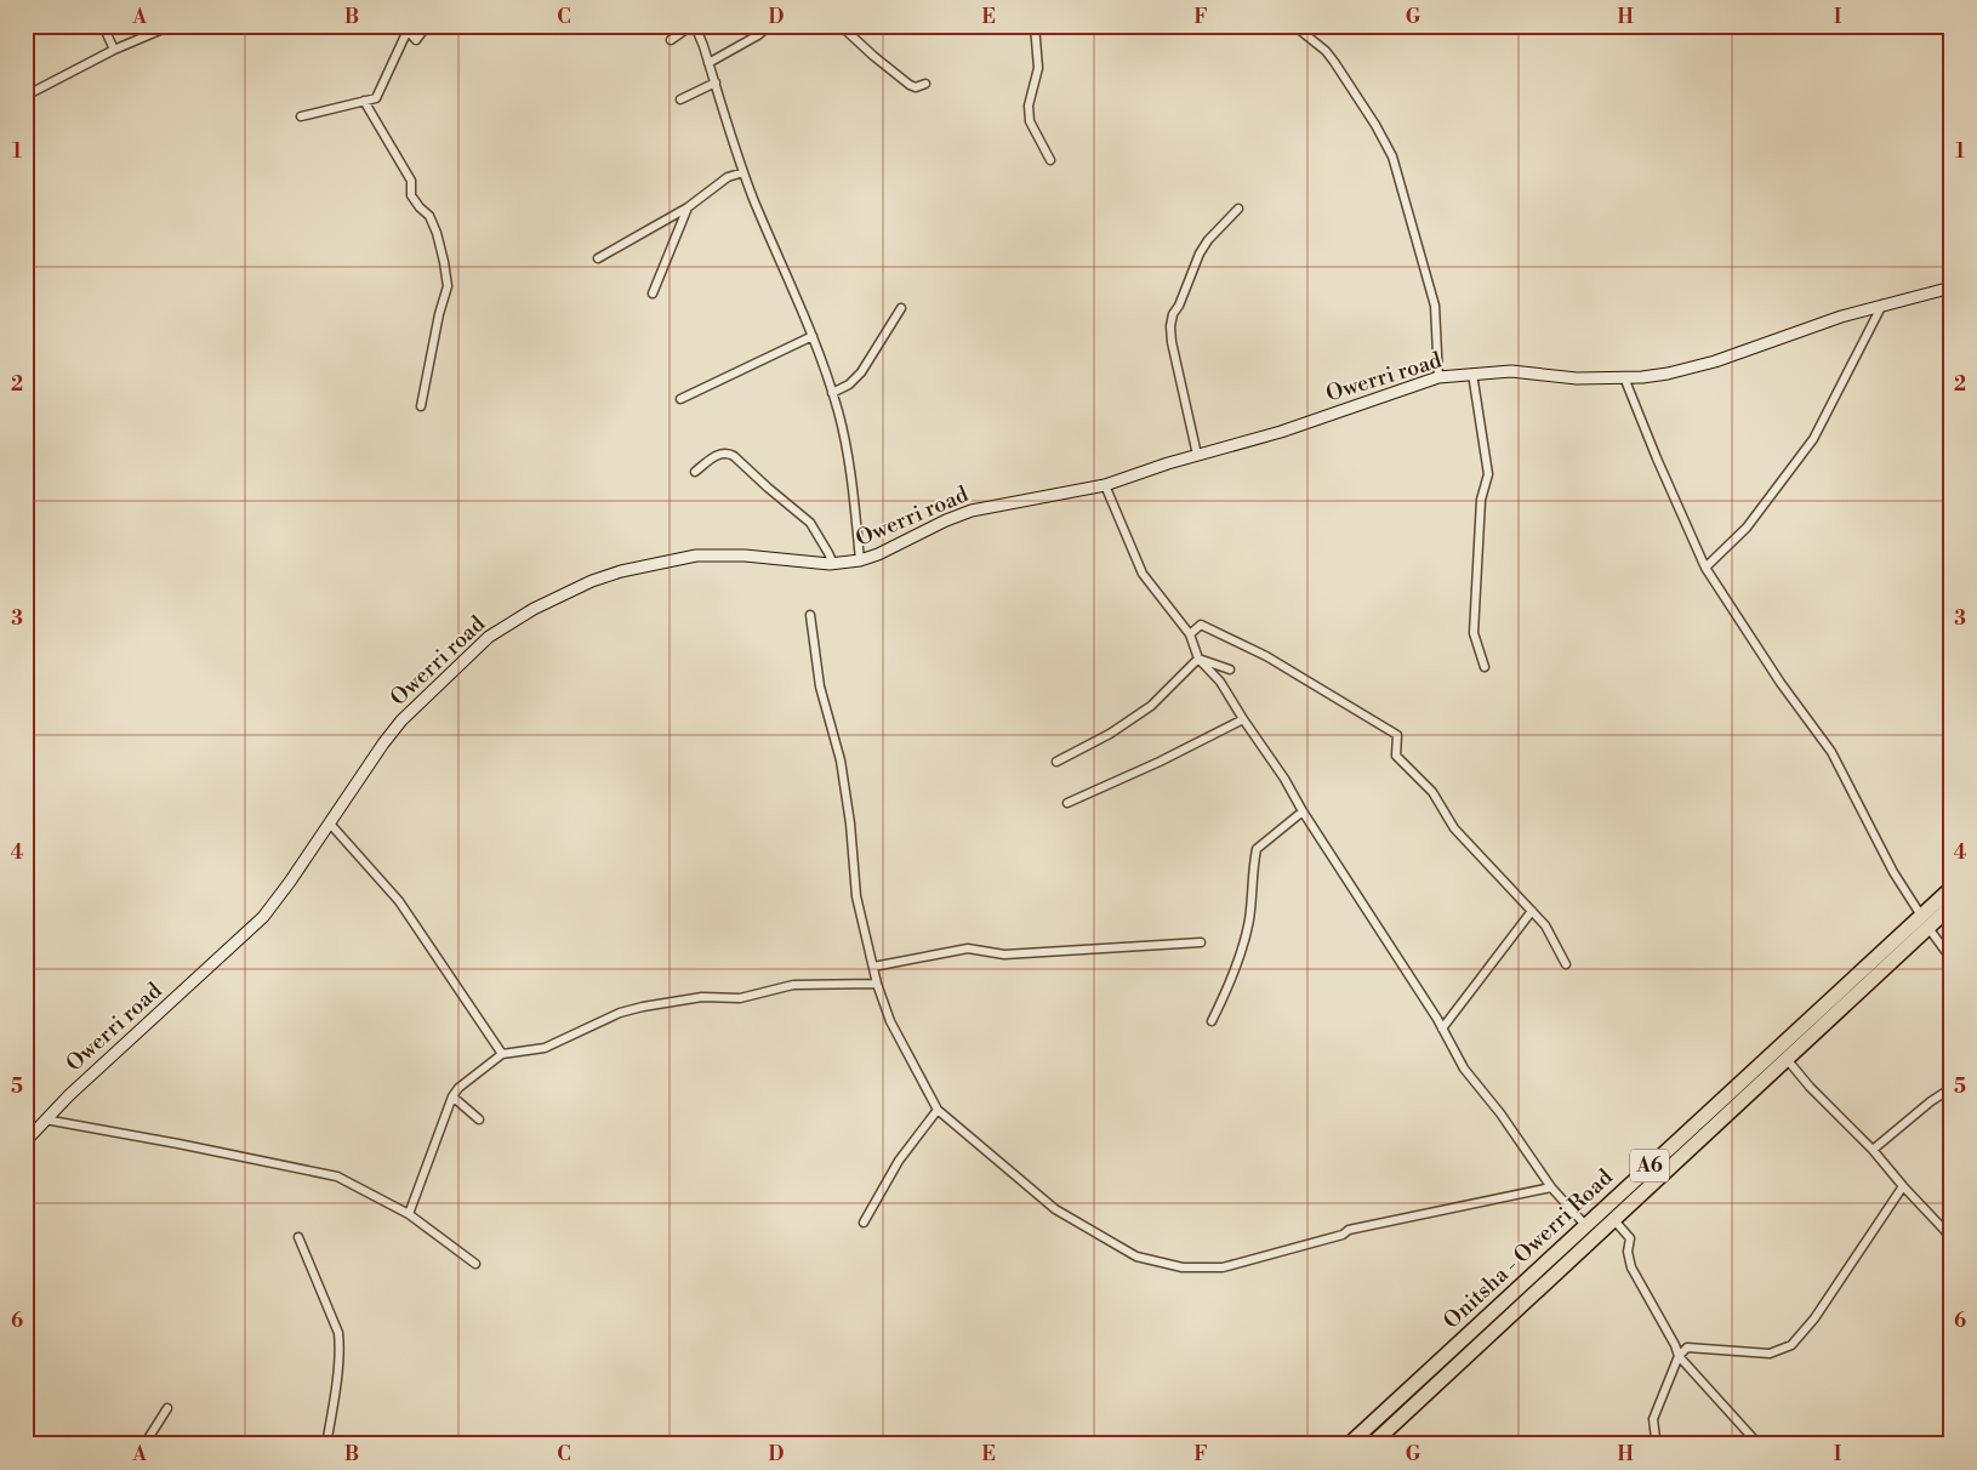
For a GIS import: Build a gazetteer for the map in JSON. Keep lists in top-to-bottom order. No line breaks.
{"streets":{"highway":["A6","Onitsha - Owerri Road"],"main road":["Owerri road"]},"grid":{"columns":["A","B","C","D","E","F","G","H","I"],"rows":["1","2","3","4","5","6"]}}
